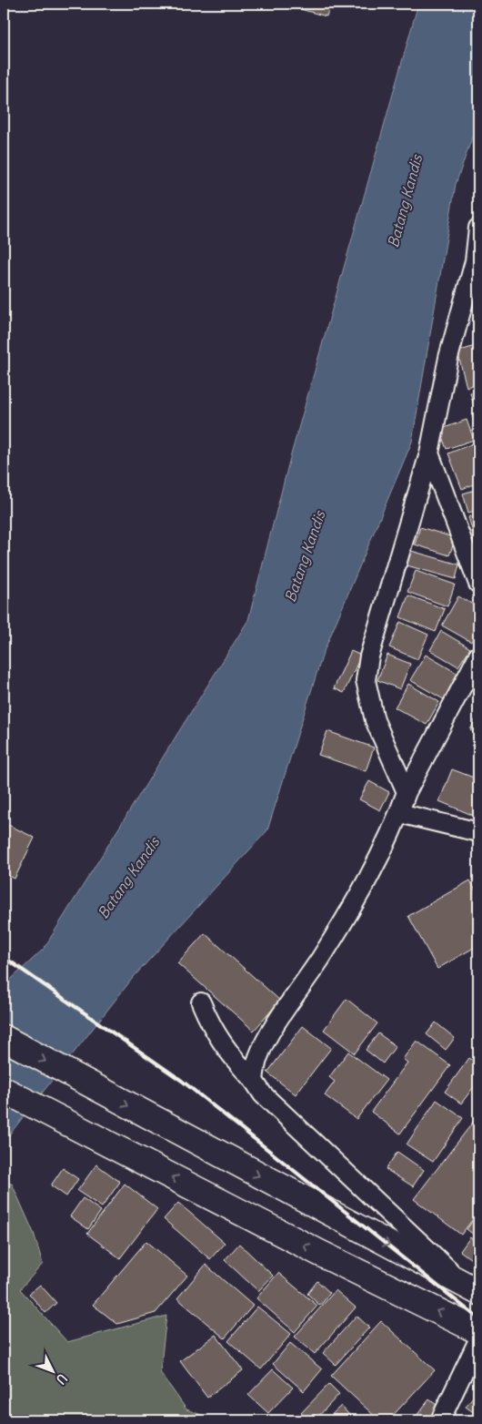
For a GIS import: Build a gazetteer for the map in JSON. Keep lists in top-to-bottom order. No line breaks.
{"water":["Batang Kandis"],"north":"bottom right"}
